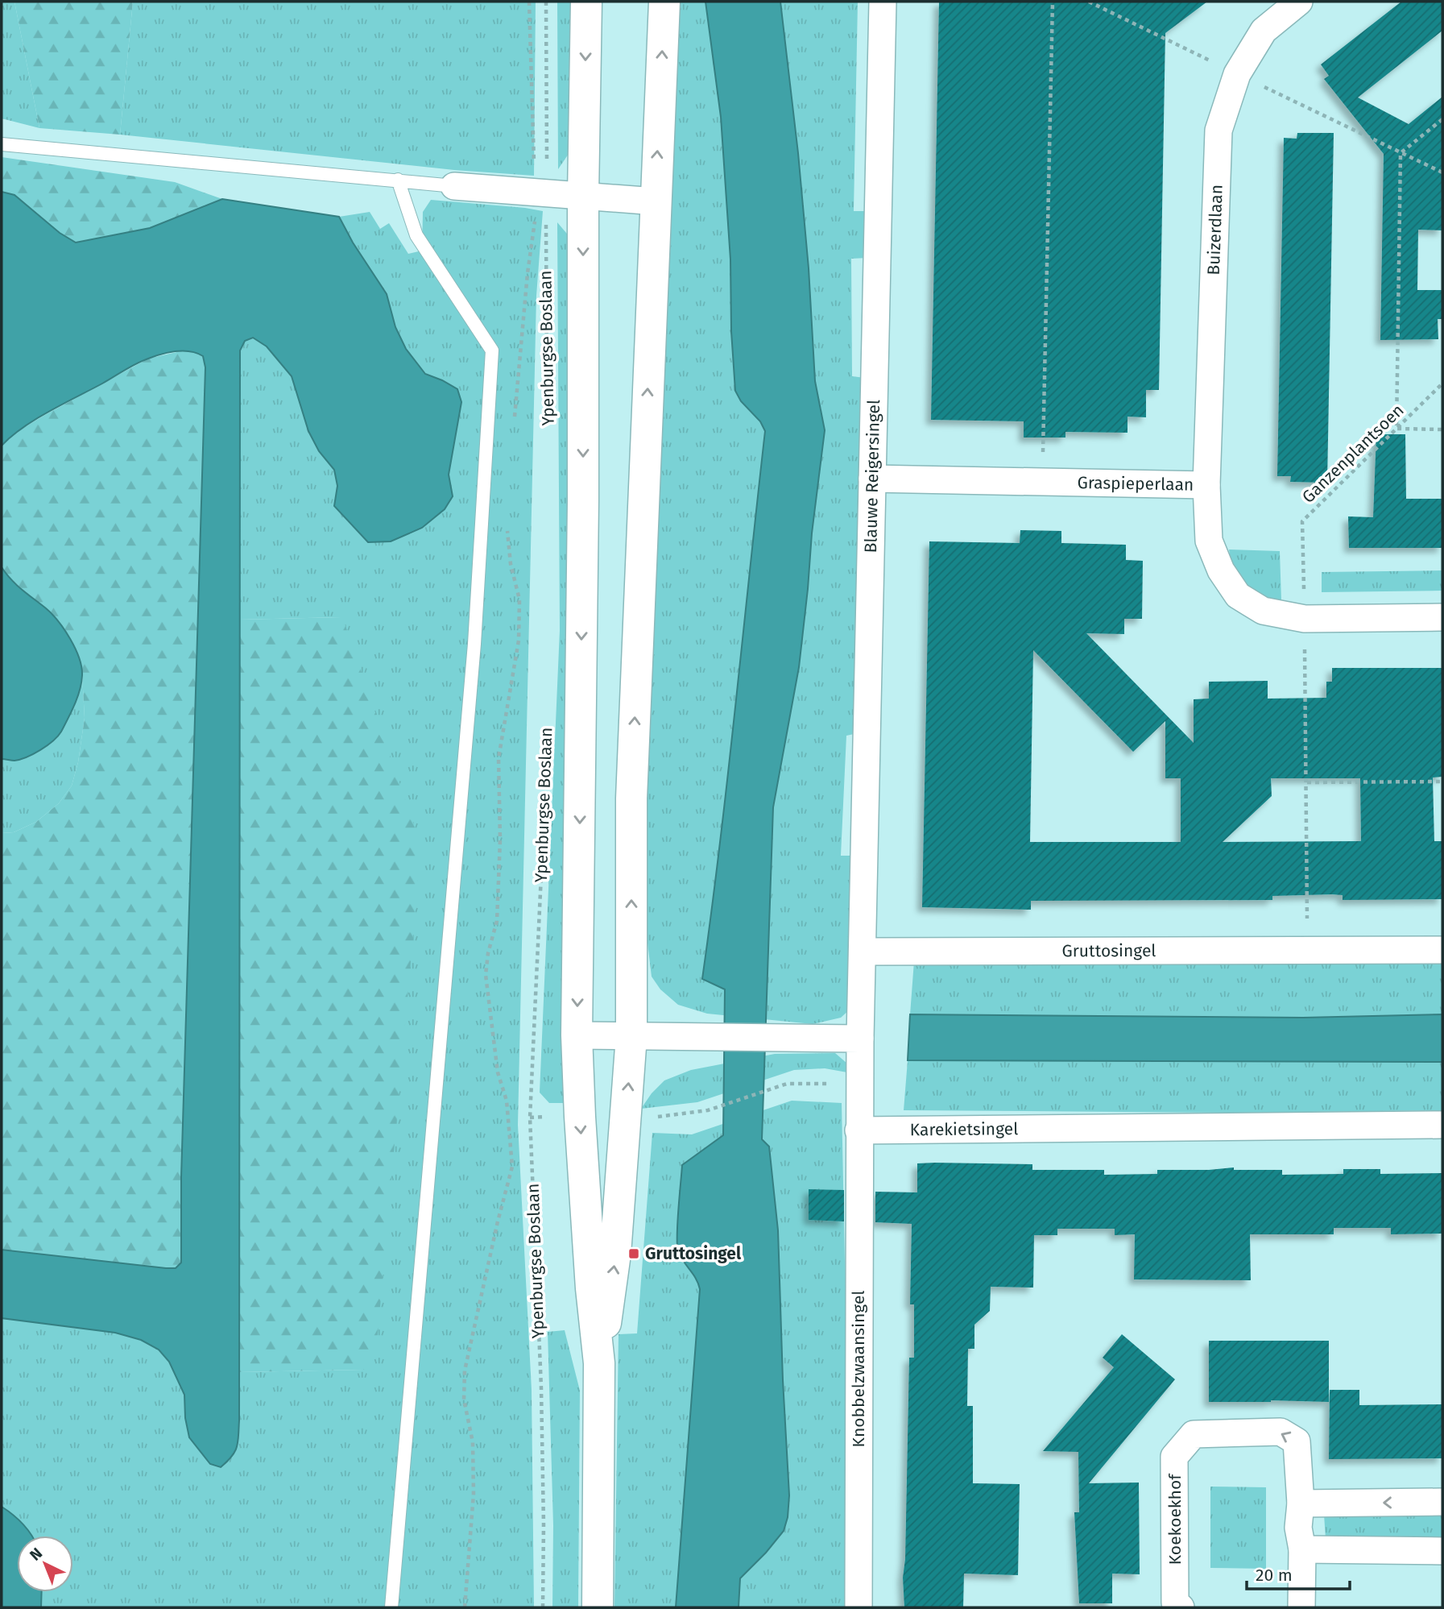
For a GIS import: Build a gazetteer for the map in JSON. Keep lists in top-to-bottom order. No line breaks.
{"streets":{"main road":["Ypenburgse Boslaan"],"street":["Buizerdlaan","Blauwe Reigersingel","Graspieperlaan","Gruttosingel","Karekietsingel","Knobbelzwaansingel","Koekoekhof"],"path":["Ganzenplantsoen"]},"crossings":[["Buizerdlaan","Graspieperlaan"],["Ganzenplantsoen","Graspieperlaan"],["Ganzenplantsoen","Gruttosingel"],["Blauwe Reigersingel","Graspieperlaan"],["Blauwe Reigersingel","Gruttosingel"],["Karekietsingel","Knobbelzwaansingel"]],"places":{"transit":["Gruttosingel"]},"scale_bar":"20 m","north":"top left"}
